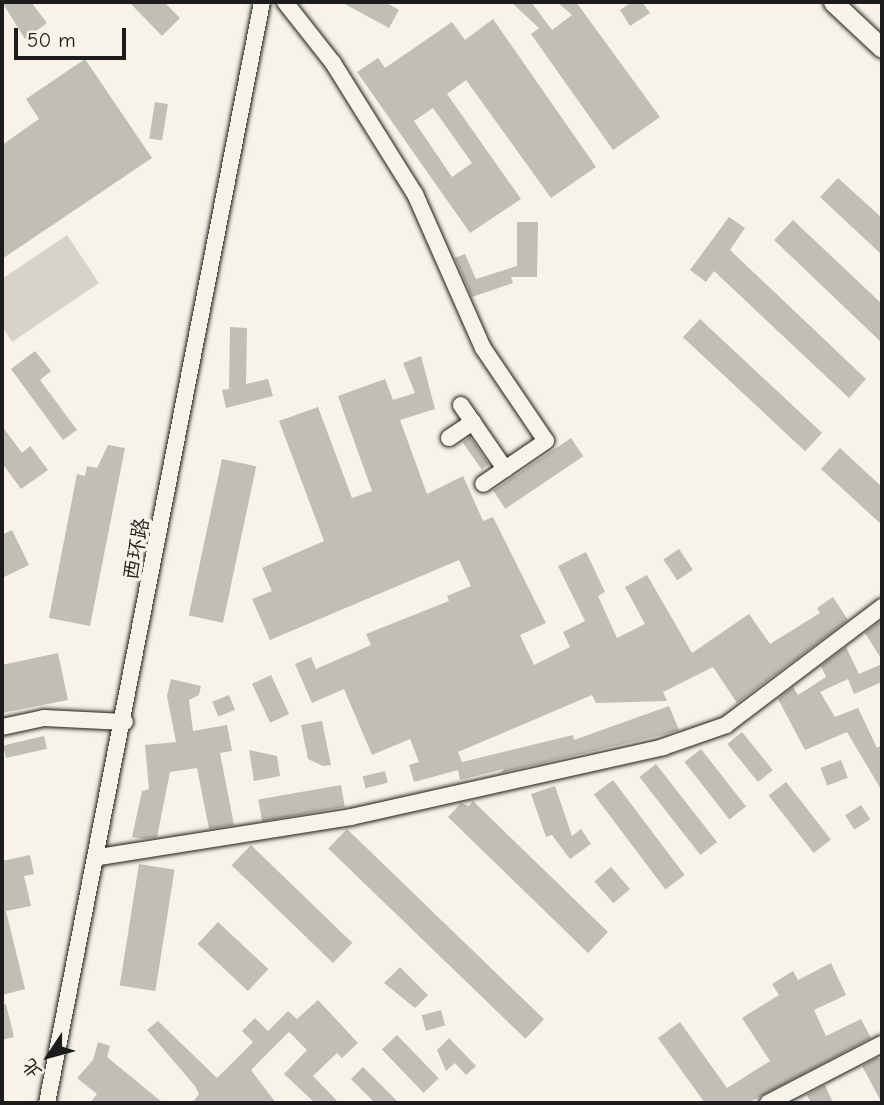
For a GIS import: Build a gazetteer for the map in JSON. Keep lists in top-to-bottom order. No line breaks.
{"streets":{"street":["西环路"]},"scale_bar":"50 m","north":"bottom left"}
